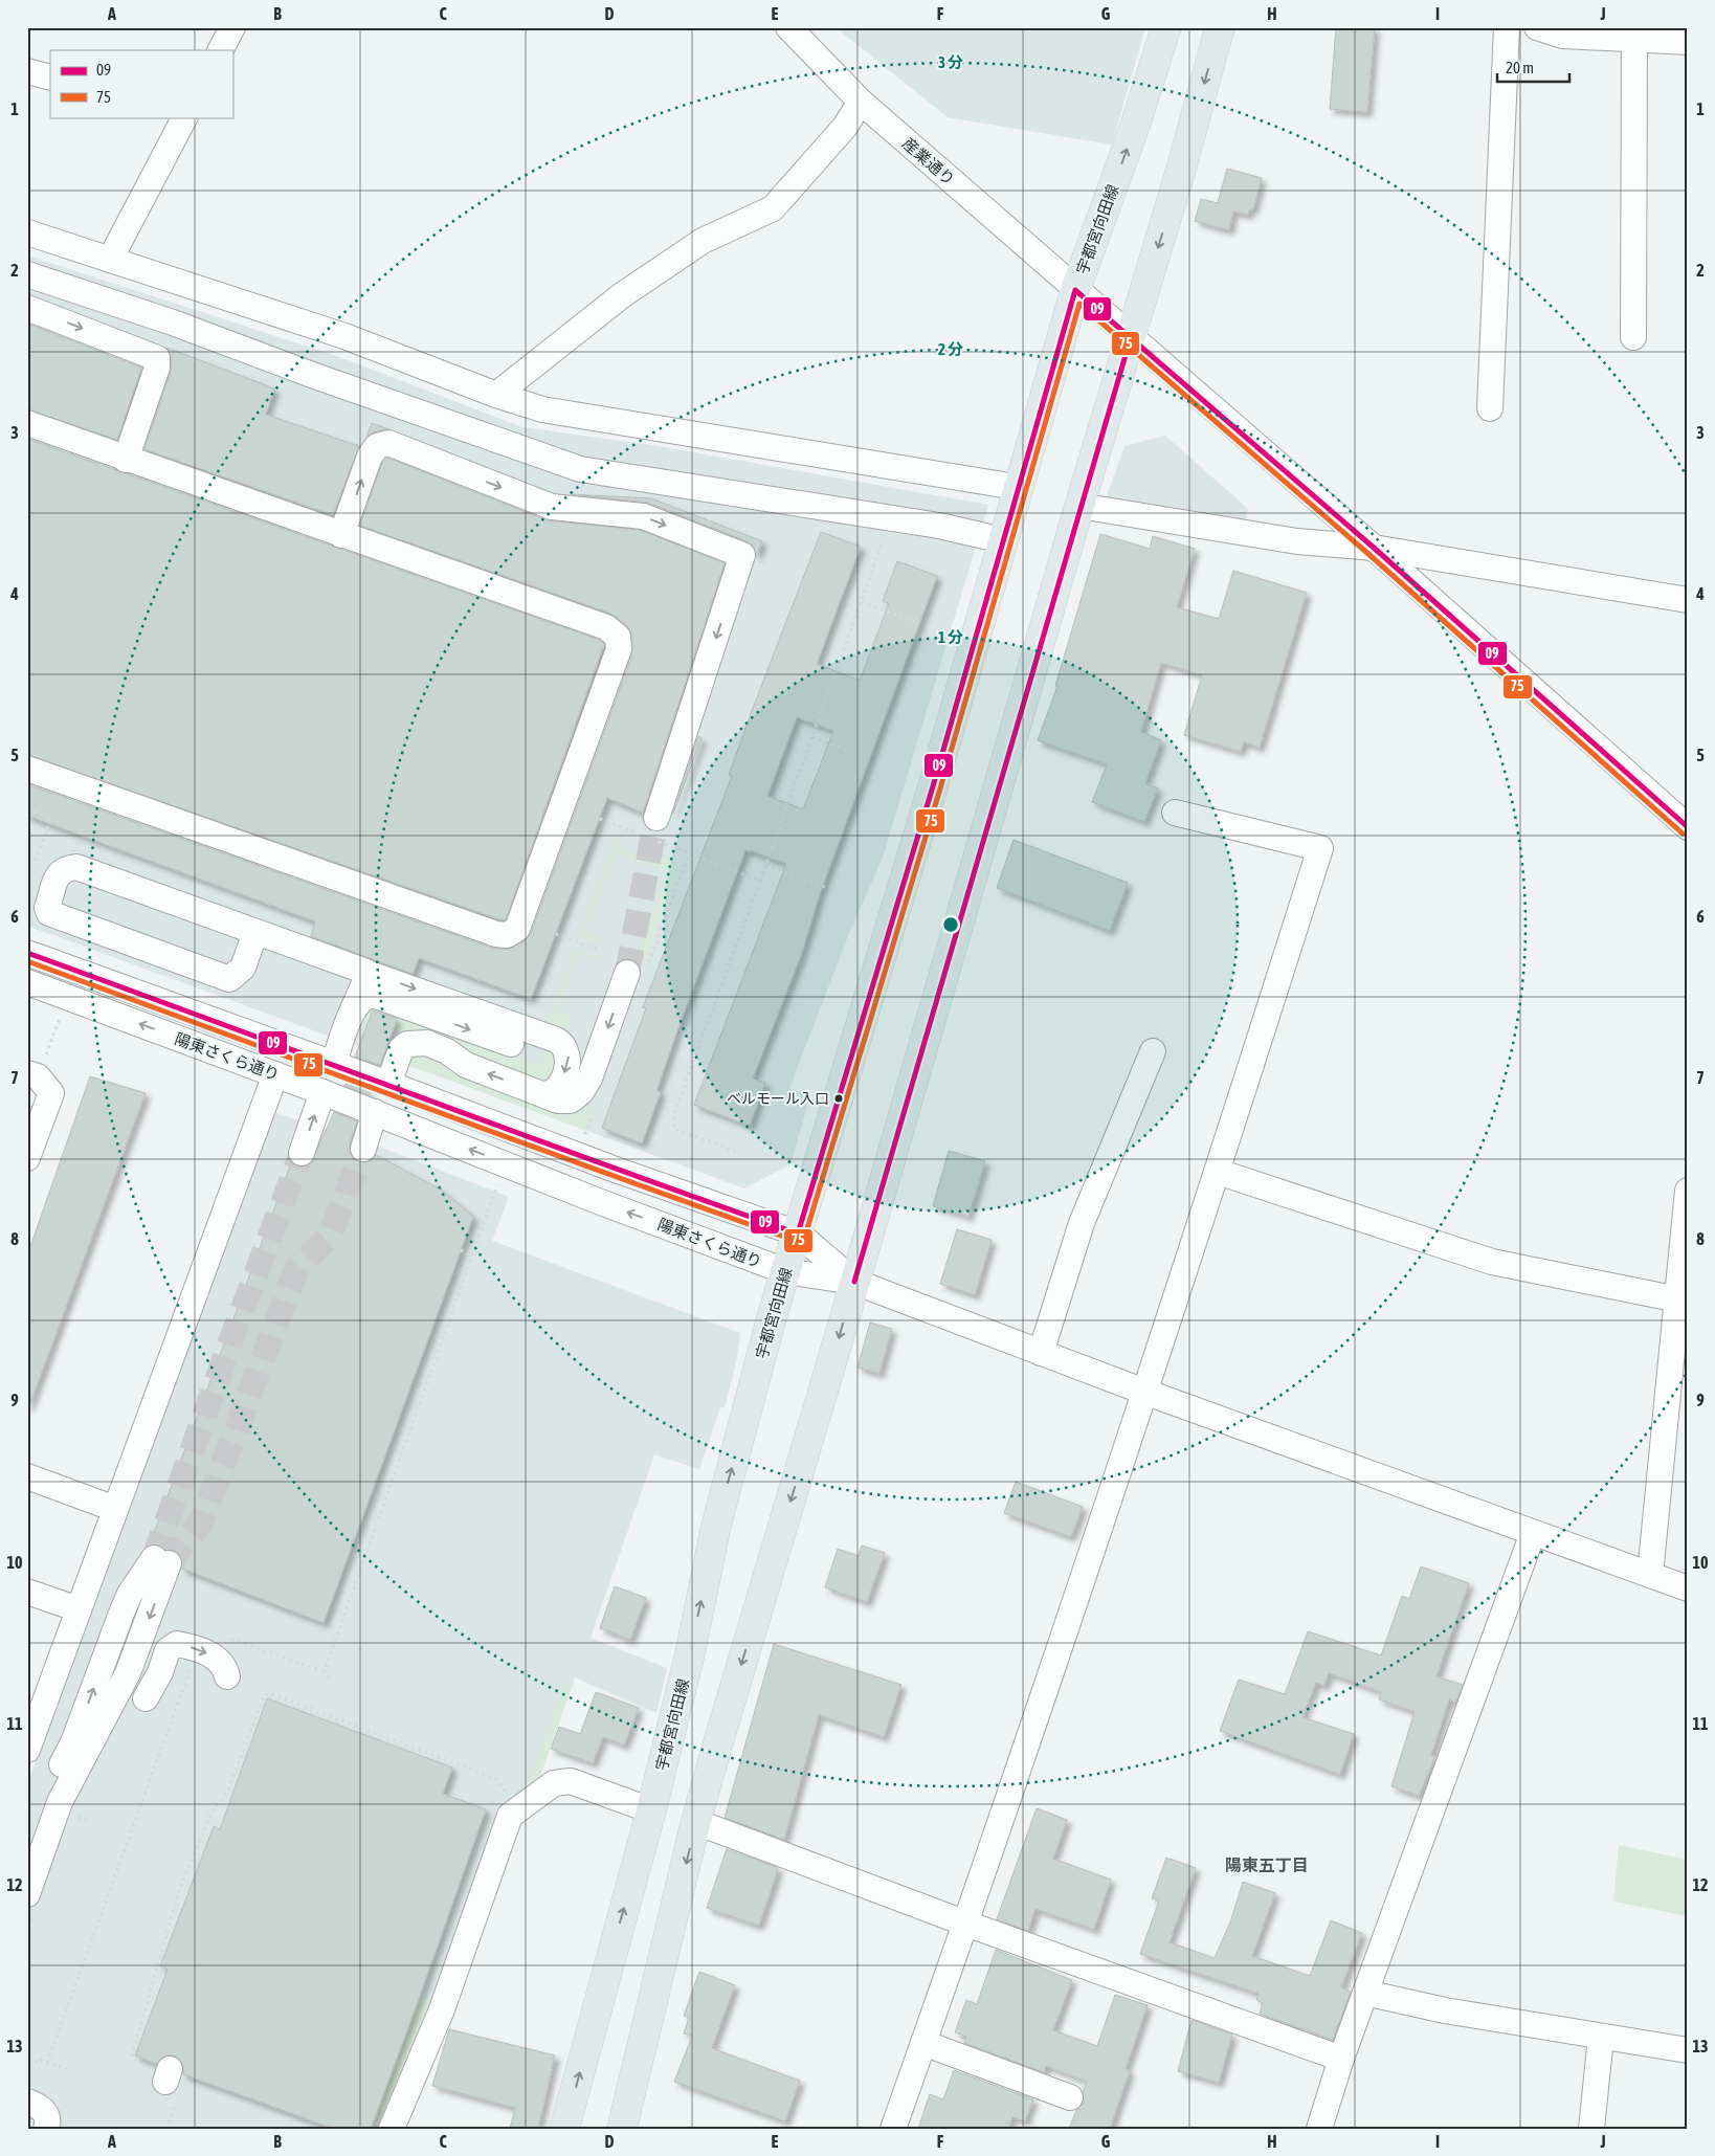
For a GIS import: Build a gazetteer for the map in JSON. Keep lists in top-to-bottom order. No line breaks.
{"streets":{"main road":["宇都宮向田線"],"street":["産業通り","陽東さくら通り"]},"crossings":[["産業通り","宇都宮向田線"],["宇都宮向田線","陽東さくら通り"]],"districts":["陽東五丁目"],"places":["ベルモール入口"],"lines":["transit line 09","transit line 75"],"legend":["09","75"],"scale_bar":"20 m","grid":{"columns":["A","B","C","D","E","F","G","H","I","J"],"rows":["1","2","3","4","5","6","7","8","9","10","11","12","13"]},"rings":["3 分","2 分","1 分"]}
